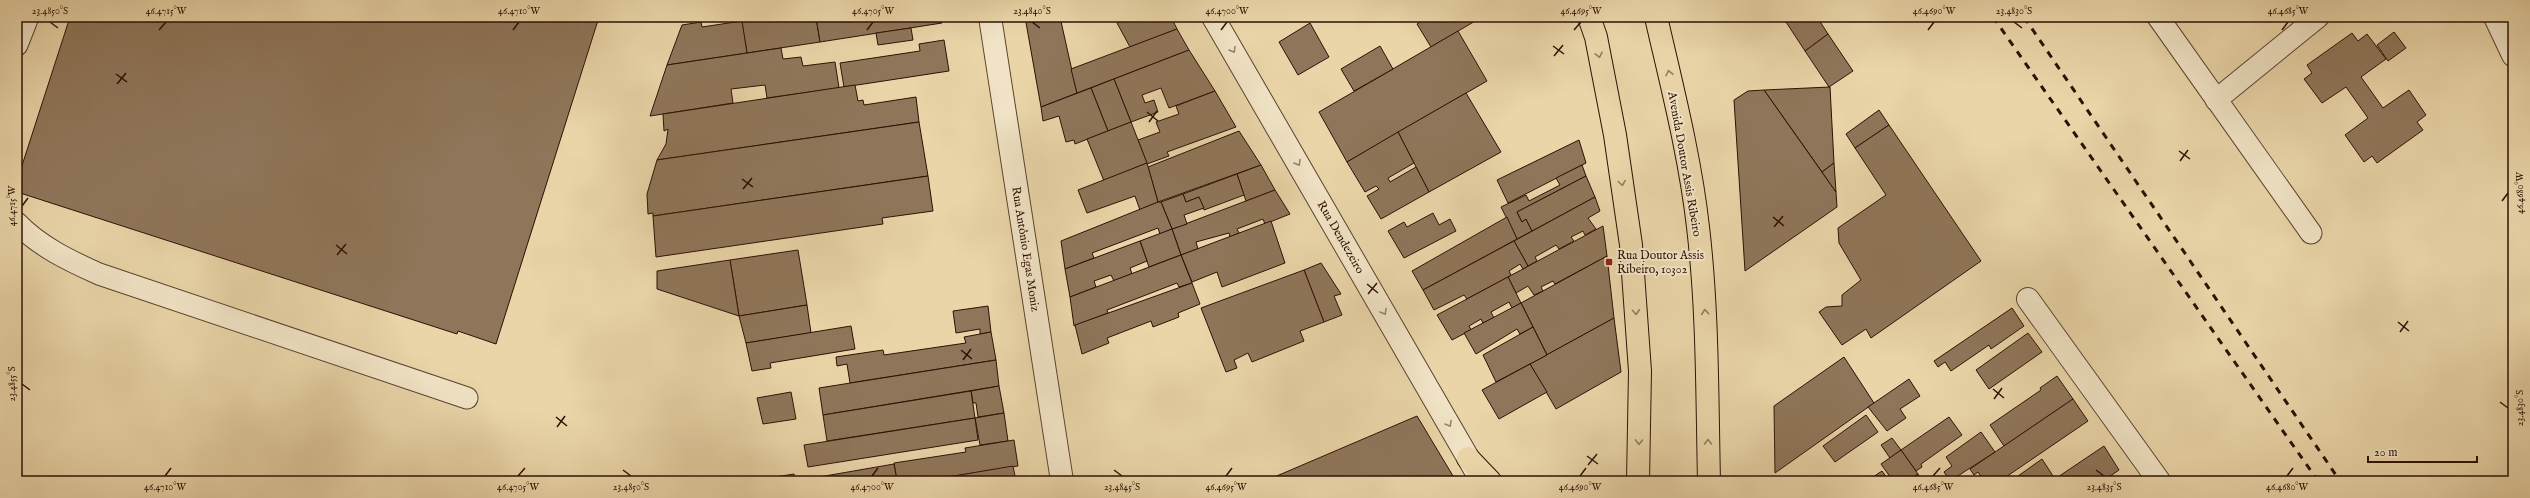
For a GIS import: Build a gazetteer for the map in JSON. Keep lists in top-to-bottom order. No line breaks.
{"streets":{"main road":["Avenida Doutor Assis Ribeiro"],"street":["Rua Dendezeiro","Rua Antônio Egas Moniz"]},"one_way":["Rua Dendezeiro"],"places":{"transit":["Rua Doutor Assis Ribeiro, 10302"]},"scale_bar":"20 m","coordinates":["23.4850°S","46.4715°W","46.4710°W","46.4705°W","23.4840°S","46.4700°W","46.4695°W","46.4690°W","23.4830°S","46.4685°W","46.4680°W","23.4855°S","23.4845°S","23.4835°S"]}
